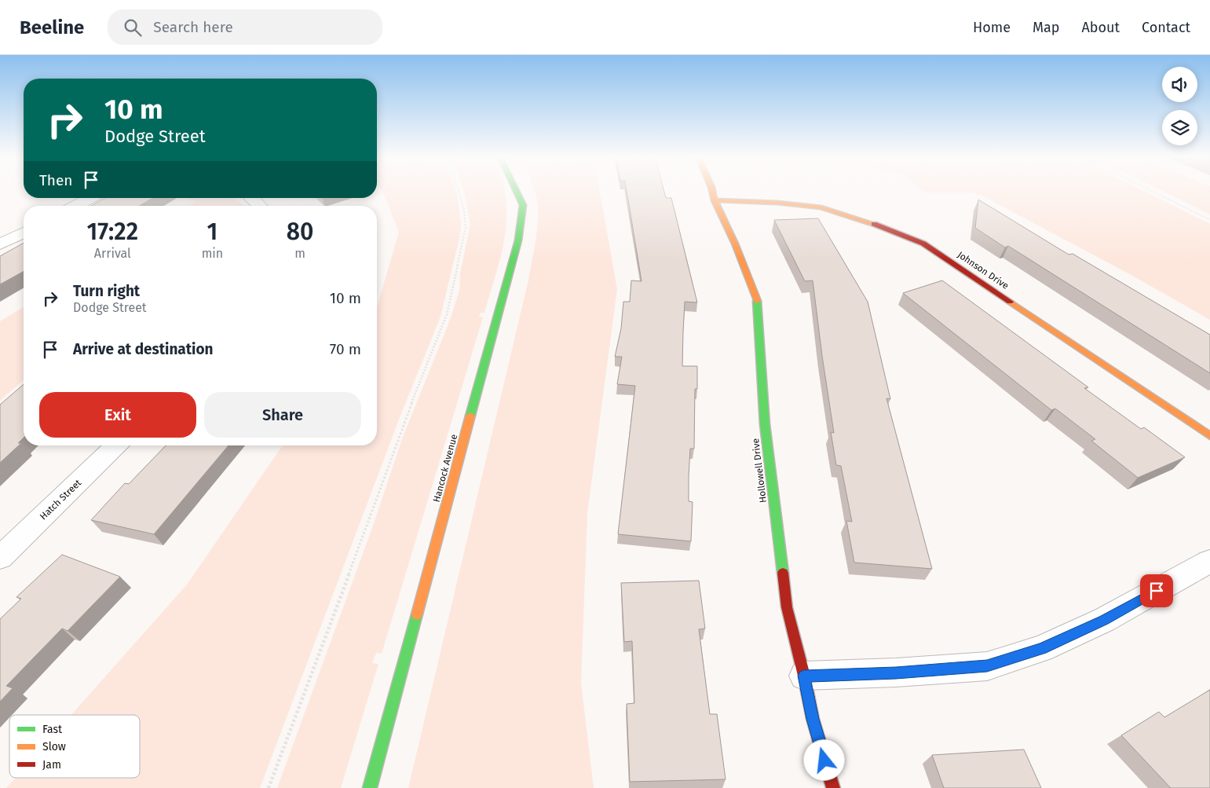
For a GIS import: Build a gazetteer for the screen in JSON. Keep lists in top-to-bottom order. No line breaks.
{"streets":{"street":["Johnson Drive","Hancock Avenue","Hollowell Drive","Hatch Street"]},"crossings":[["Johnson Drive","Hollowell Drive"]],"legend":["Fast","Slow","Jam"],"page":{"header":"Beeline","search":"Search here","nav":["Home","Map","About","Contact"],"turn":["10 m","Dodge Street"],"then":"Then","eta":["17:22","Arrival","1","min","80","m"],"list":[{"name":"Turn right","note":"Dodge Street","value":"10 m"},{"name":"Arrive at destination","value":"70 m"}],"buttons":["Exit","Share"]}}
